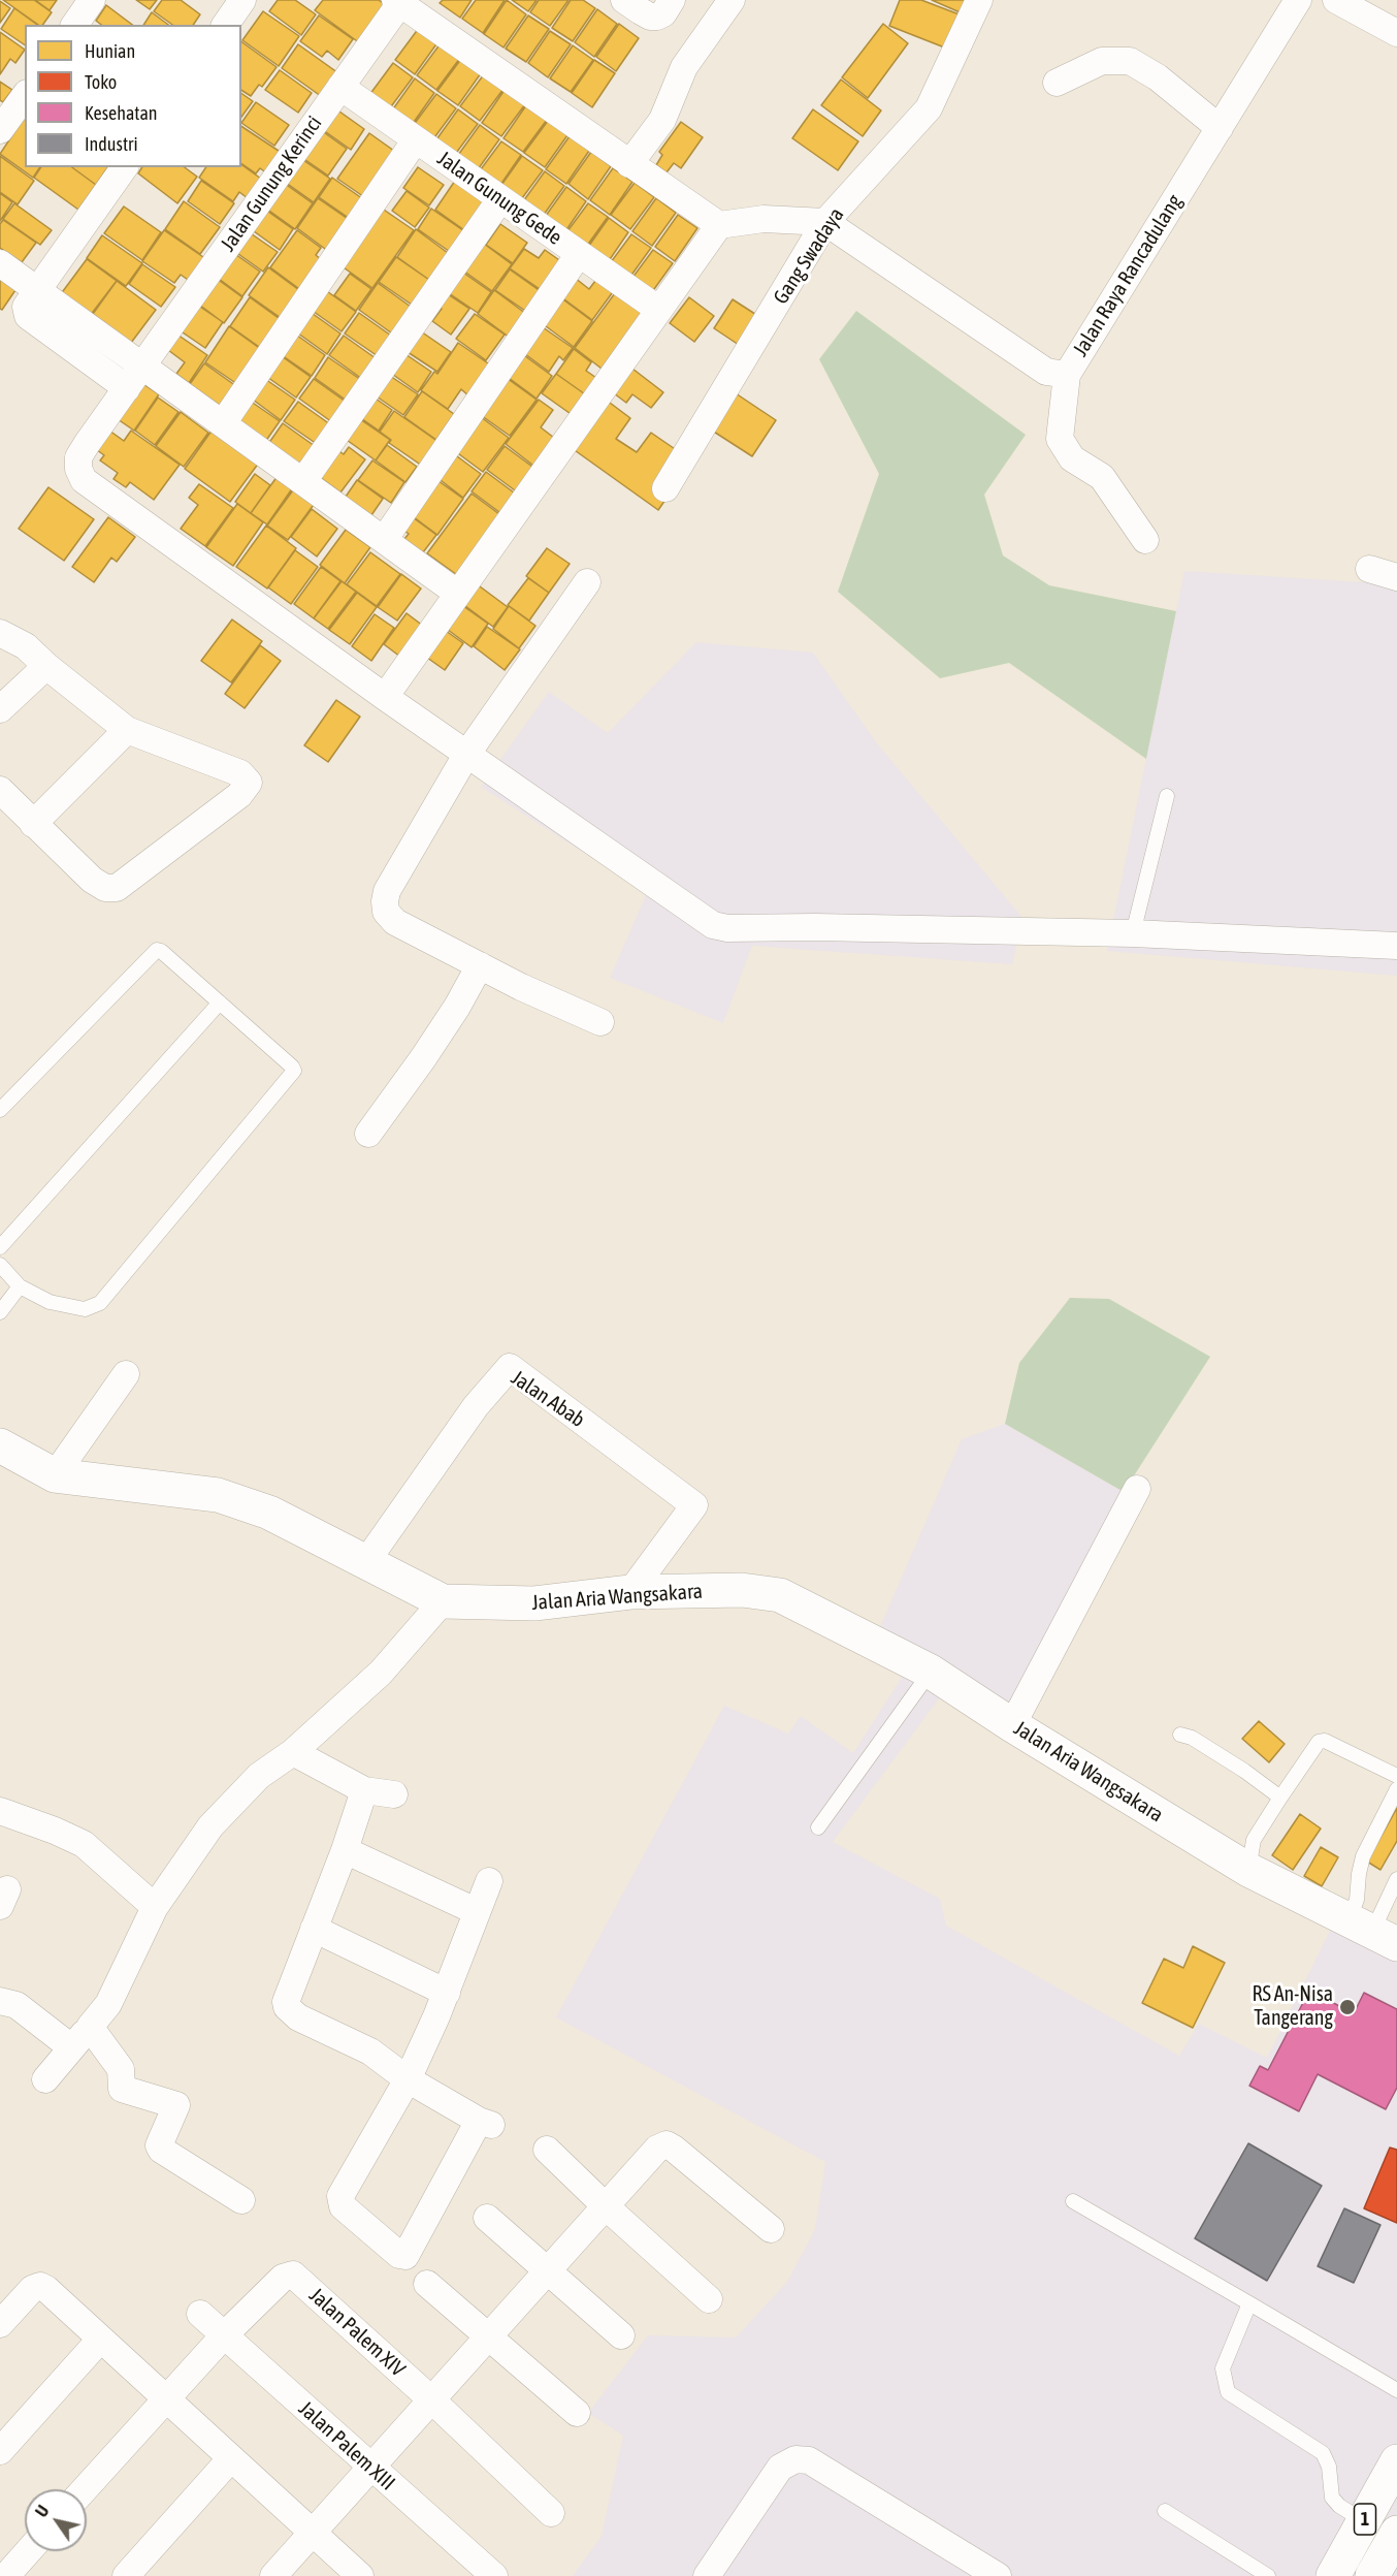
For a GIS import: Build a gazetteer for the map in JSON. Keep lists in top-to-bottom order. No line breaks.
{"streets":{"main road":["Jalan Aria Wangsakara","1"],"street":["Jalan Gunung Kerinci","Jalan Gunung Gede","Gang Swadaya","Jalan Raya Rancadulang","Jalan Abab","Jalan Palem XIV","Jalan Palem XIII"]},"crossings":[["Jalan Gunung Kerinci","Jalan Gunung Gede"],["Gang Swadaya","Jalan Raya Rancadulang"],["Jalan Abab","Jalan Aria Wangsakara"],["Jalan Palem XIV","Jalan Palem XIII"]],"places":["RS An-Nisa Tangerang"],"legend":["Hunian","Toko","Kesehatan","Industri"],"north":"top left"}
